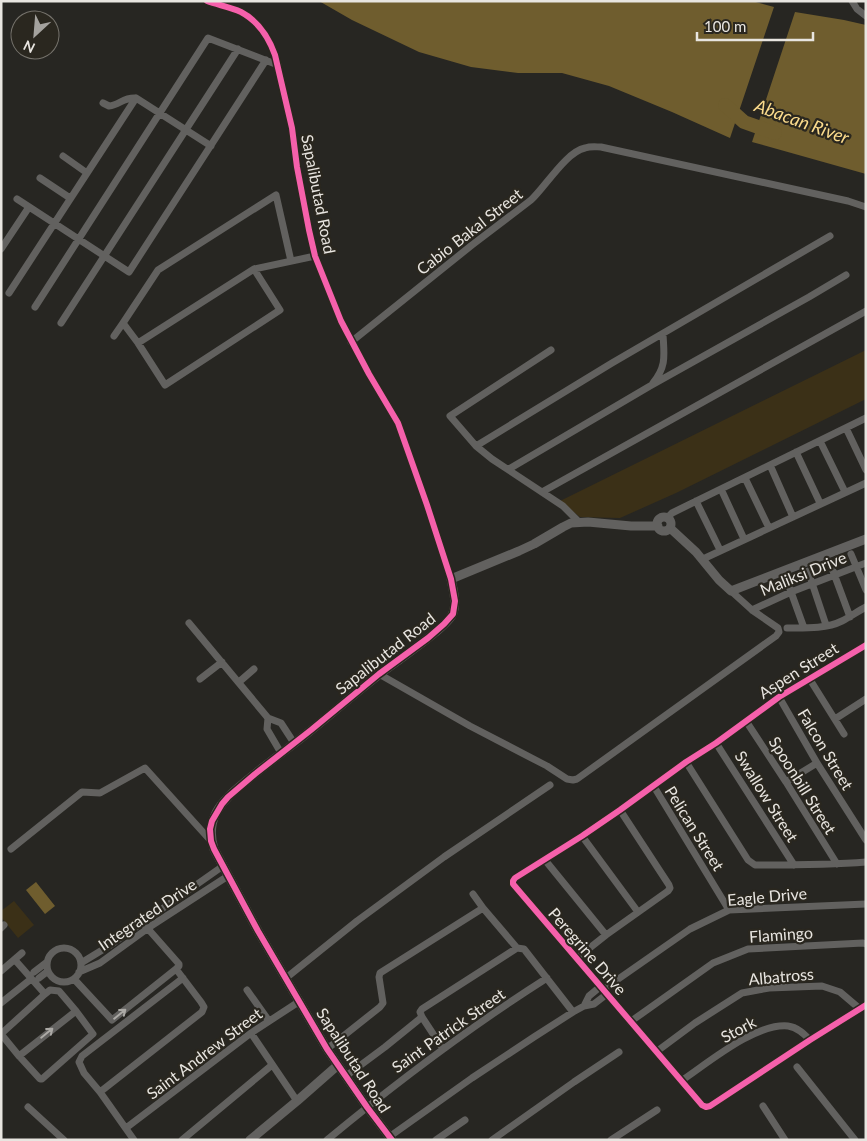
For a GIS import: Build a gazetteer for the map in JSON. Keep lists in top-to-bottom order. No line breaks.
{"streets":{"street":["Sapalibutad Road","Cabio Bakal Street","Maliksi Drive","Aspen Street","Falcon Street","Spoonbill Street","Swallow Street","Pelican Street","Eagle Drive","Integrated Drive","Flamingo","Peregrine Drive","Albatross","Stork","Saint Patrick Street","Saint Andrew Street"]},"crossings":[["Sapalibutad Road","Cabio Bakal Street"],["Sapalibutad Road","Integrated Drive"],["Sapalibutad Road","Saint Patrick Street"],["Sapalibutad Road","Saint Andrew Street"],["Aspen Street","Falcon Street"],["Aspen Street","Spoonbill Street"],["Aspen Street","Peregrine Drive"],["Spoonbill Street","Peregrine Drive"],["Swallow Street","Peregrine Drive"],["Pelican Street","Eagle Drive"],["Pelican Street","Peregrine Drive"],["Eagle Drive","Peregrine Drive"],["Flamingo","Peregrine Drive"],["Peregrine Drive","Albatross"],["Peregrine Drive","Stork"]],"water":["Abacan River"],"scale_bar":"100 m","north":"bottom left"}
